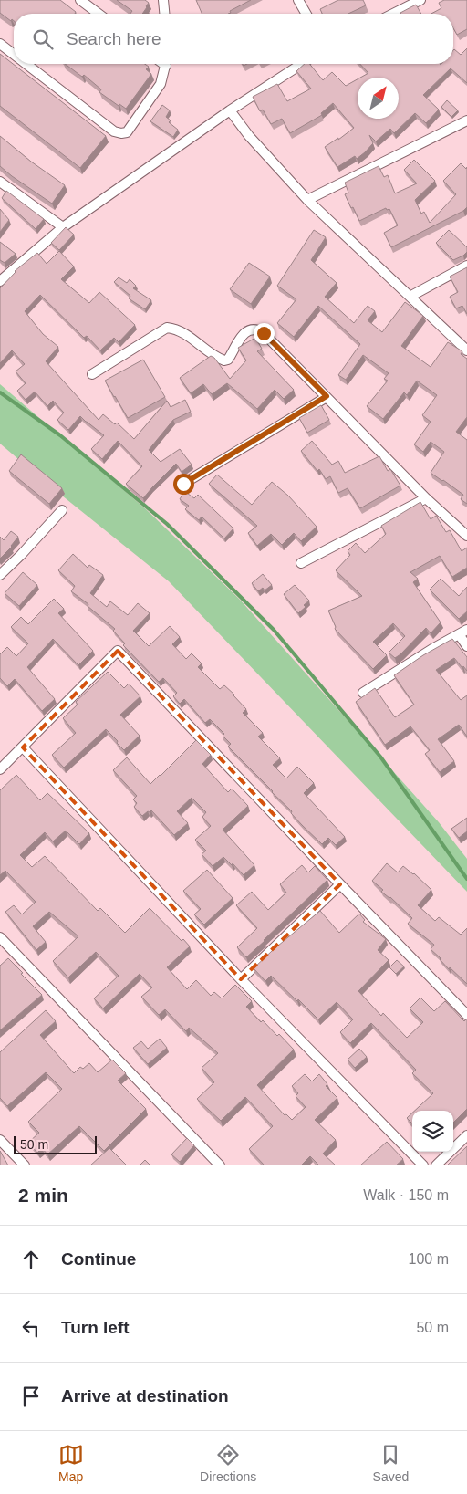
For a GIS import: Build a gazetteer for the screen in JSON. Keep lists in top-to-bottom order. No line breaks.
{"scale_bar":"50 m","north":"top right","page":{"search":"Search here","scale":"50 m","heading":["2 min","Walk · 150 m"],"list":[["Continue","100 m"],["Turn left","50 m"],"Arrive at destination"],"nav":["Map","Directions","Saved"]}}
